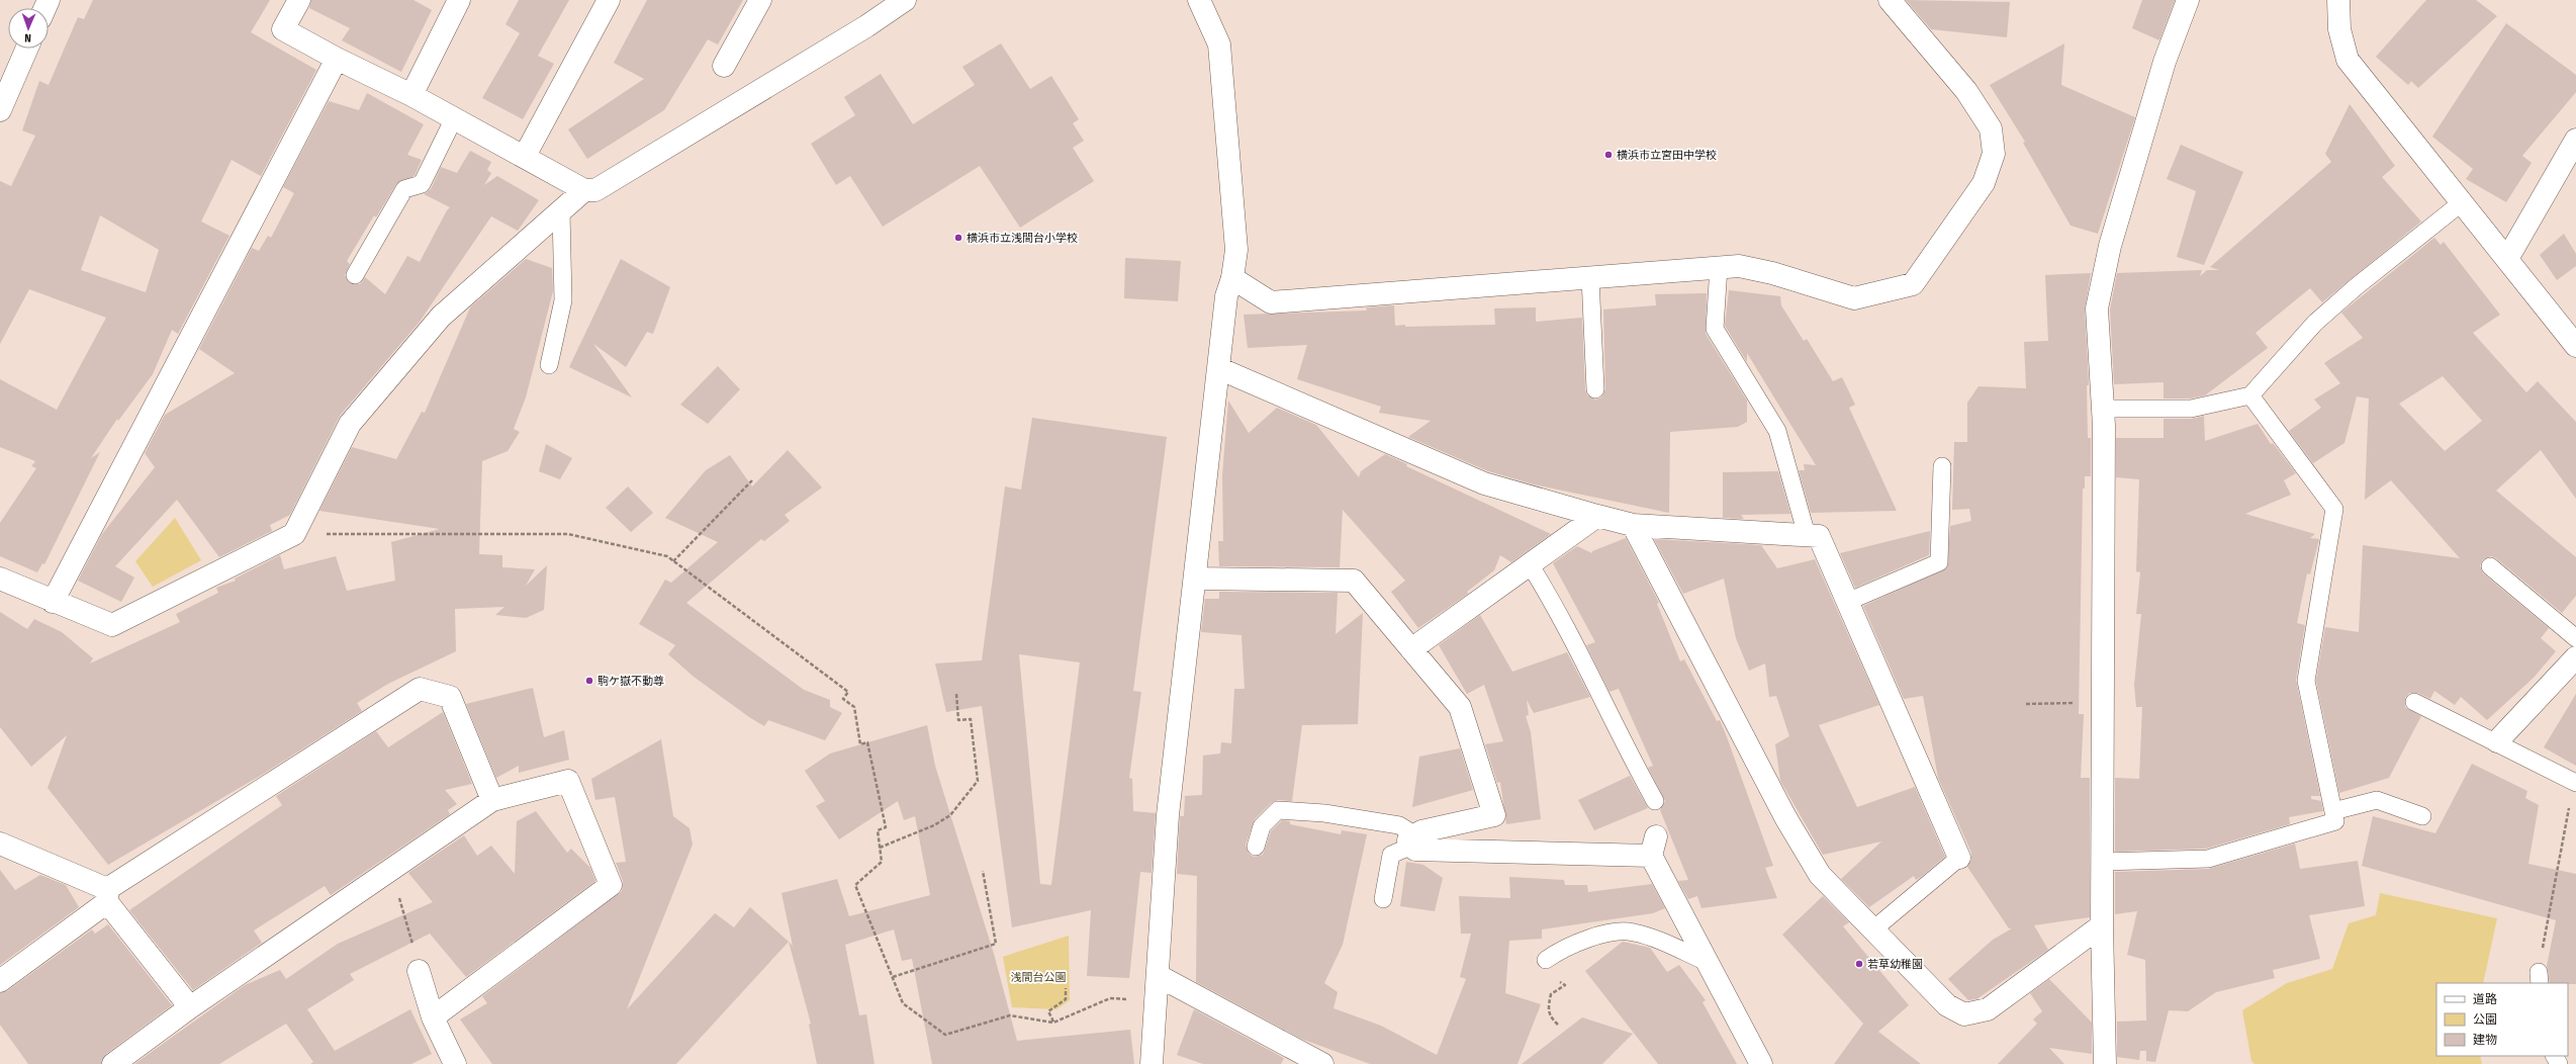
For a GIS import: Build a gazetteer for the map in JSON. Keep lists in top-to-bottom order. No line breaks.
{"parks":["浅間台公園"],"places":["横浜市立宮田中学校","横浜市立浅間台小学校","駒ケ嶽不動尊","若草幼稚園"],"legend":["道路","公園","建物"],"north":"bottom"}
